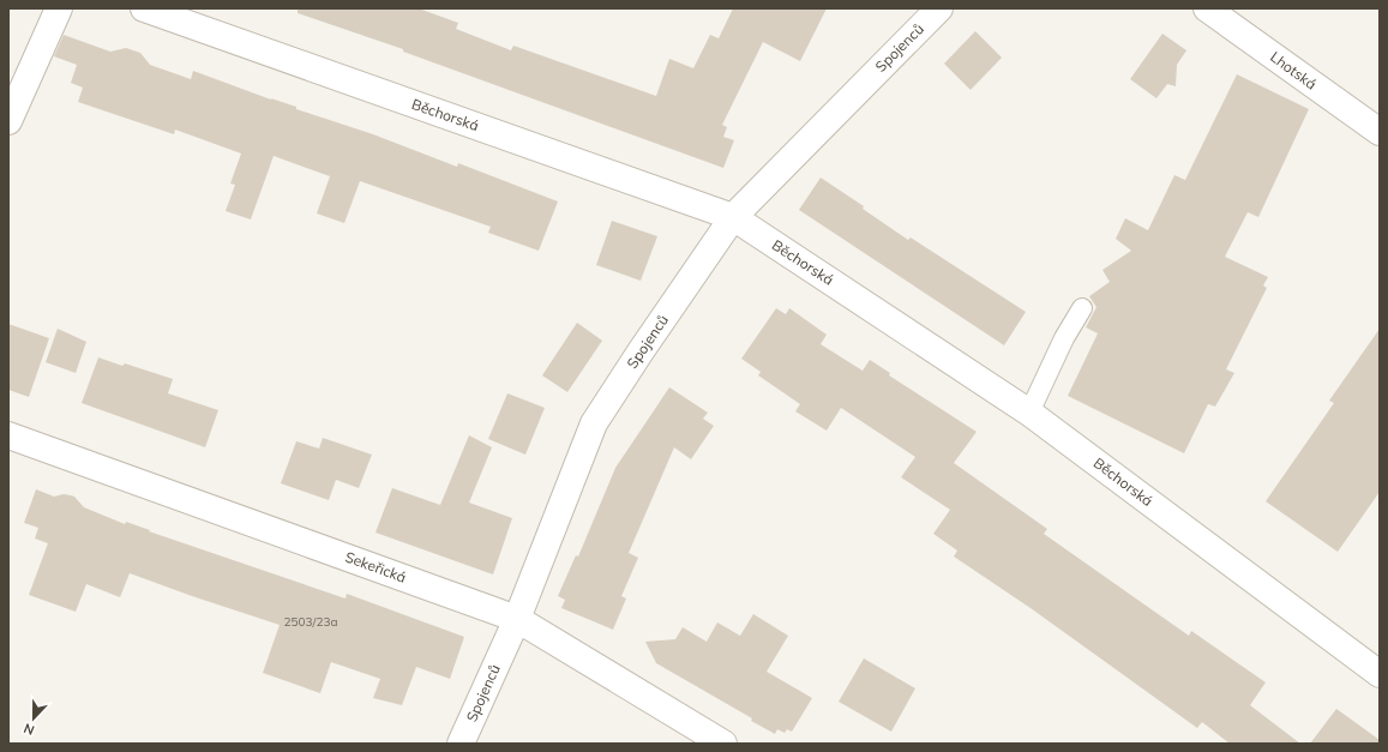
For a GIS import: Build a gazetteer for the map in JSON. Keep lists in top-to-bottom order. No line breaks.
{"streets":{"street":["Spojenců","Lhotská","Běchorská","Sekeřická"]},"crossings":[["Spojenců","Běchorská"],["Spojenců","Sekeřická"]],"house_numbers":["2503/23a"],"north":"bottom"}
